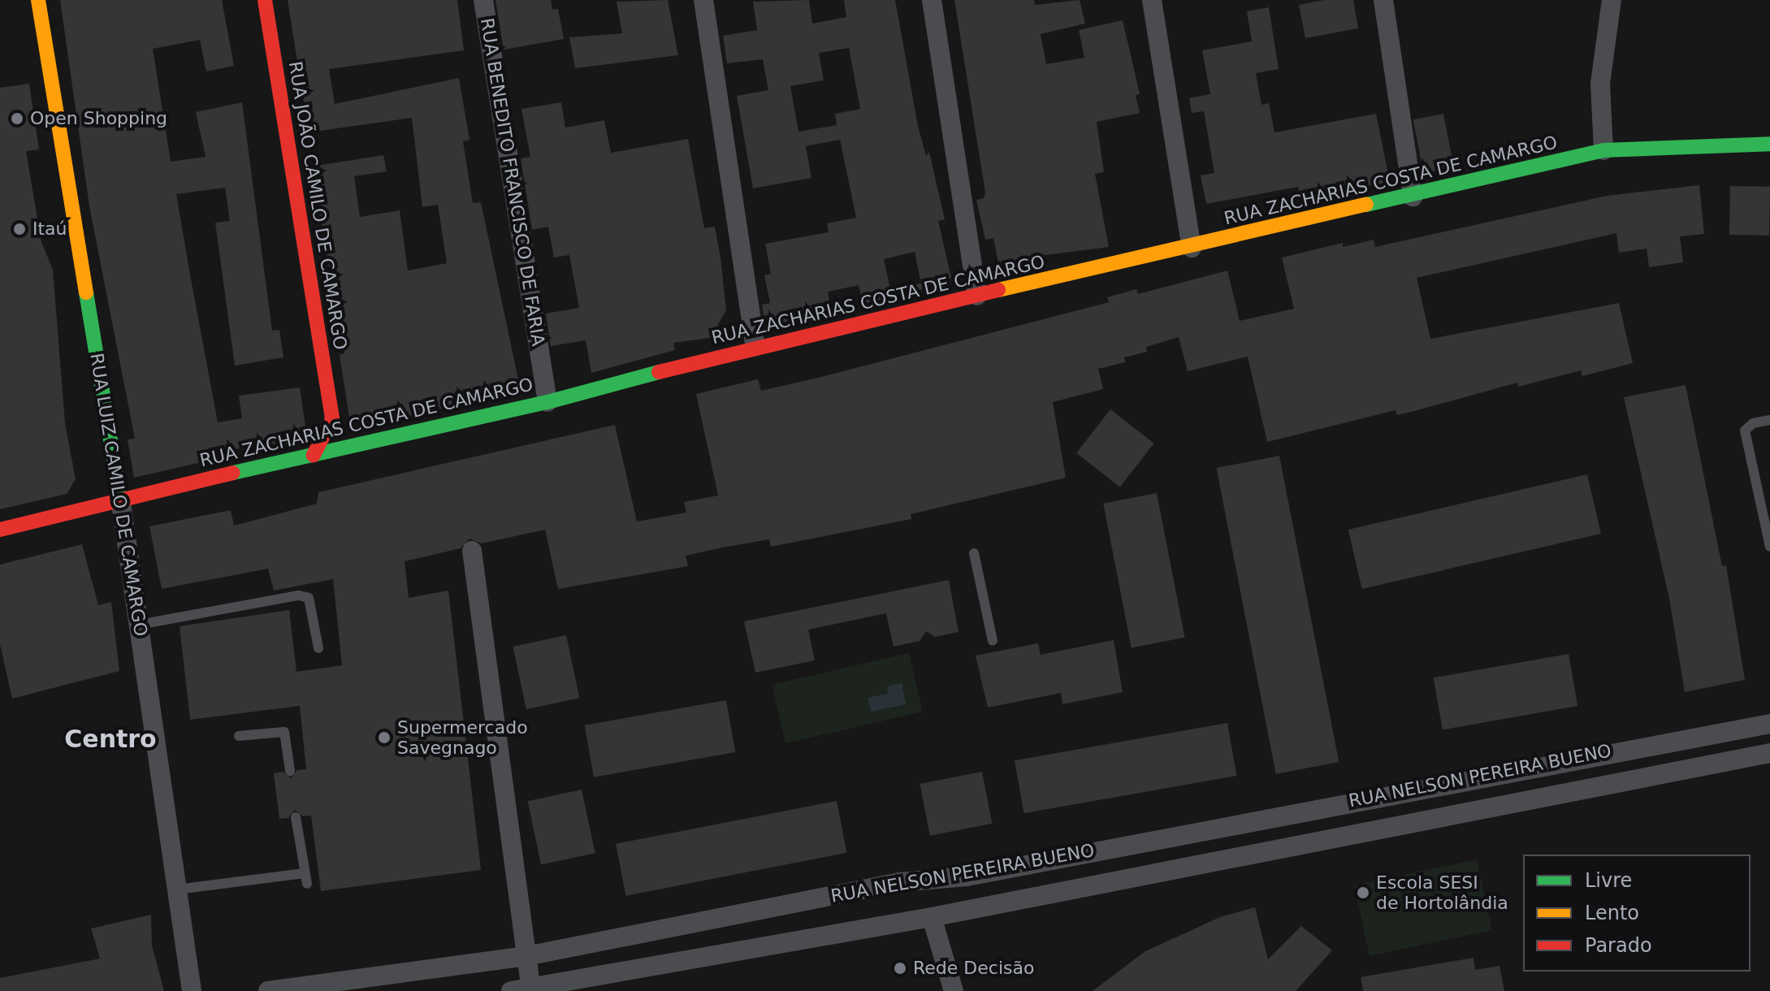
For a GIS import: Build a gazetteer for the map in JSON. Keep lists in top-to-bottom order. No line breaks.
{"streets":{"main road":["RUA ZACHARIAS COSTA DE CAMARGO","RUA JOÃO CAMILO DE CAMARGO","RUA LUIZ CAMILO DE CAMARGO"],"street":["RUA BENEDITO FRANCISCO DE FARIA","RUA NELSON PEREIRA BUENO"]},"crossings":[["RUA ZACHARIAS COSTA DE CAMARGO","RUA BENEDITO FRANCISCO DE FARIA"],["RUA ZACHARIAS COSTA DE CAMARGO","RUA LUIZ CAMILO DE CAMARGO"]],"districts":["Centro"],"places":["Open Shopping","Itaú","Supermercado Savegnago","Escola SESI de Hortolândia","Rede Decisão"],"legend":["Livre","Lento","Parado"]}
